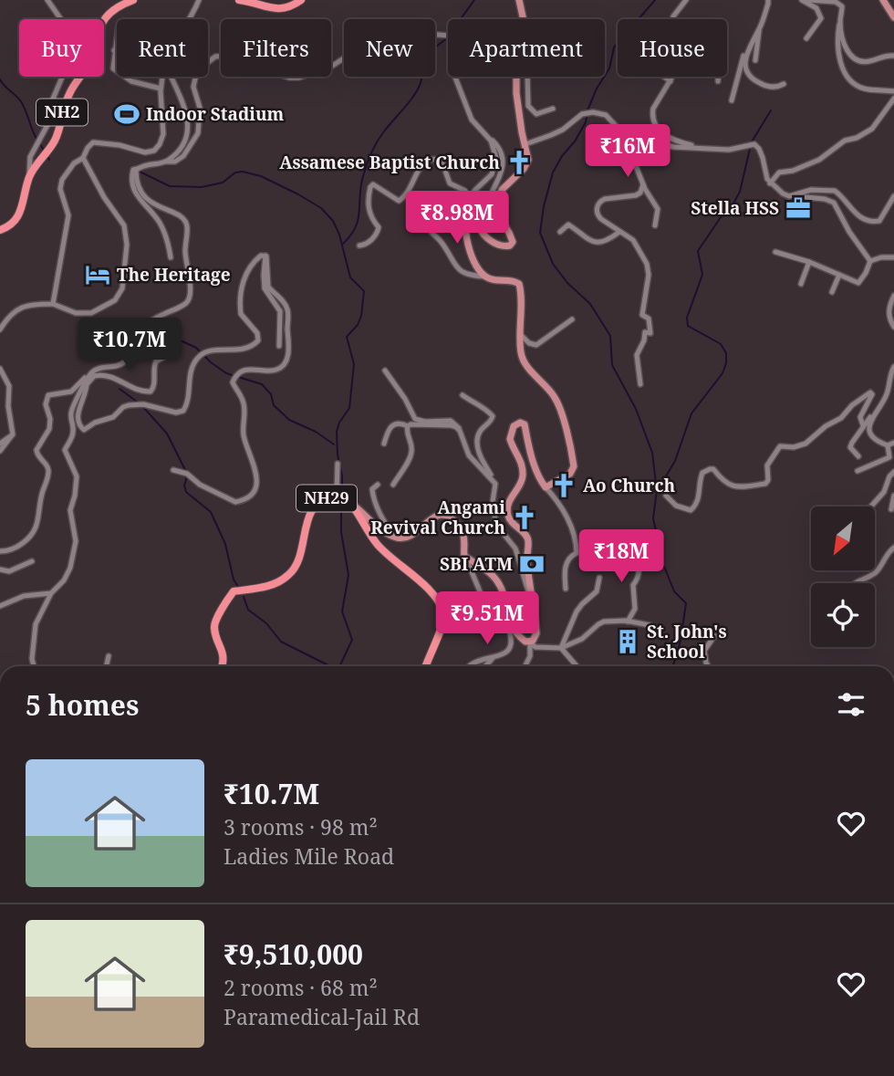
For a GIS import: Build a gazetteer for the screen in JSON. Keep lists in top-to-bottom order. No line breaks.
{"streets":{"highway":["NH2","NH29"]},"places":{"sports":["Indoor Stadium"],"church":["Assamese Baptist Church","Ao Church","Angami Revival Church"],"office":["Stella HSS"],"hotel":["The Heritage"],"bank":["SBI ATM"],"building":["St. John's School"]},"north":"bottom left","page":{"chip":["Buy","Rent","Filters","New","Apartment","House"],"price":["₹16M","₹8.98M","₹10.7M","₹18M","₹9.51M"],"heading":"5 homes","list":[{"name":"₹10.7M","note":"3 rooms · 98 m² · Ladies Mile Road"},{"name":"₹9,510,000","note":"2 rooms · 68 m² · Paramedical-Jail Rd"}]}}
